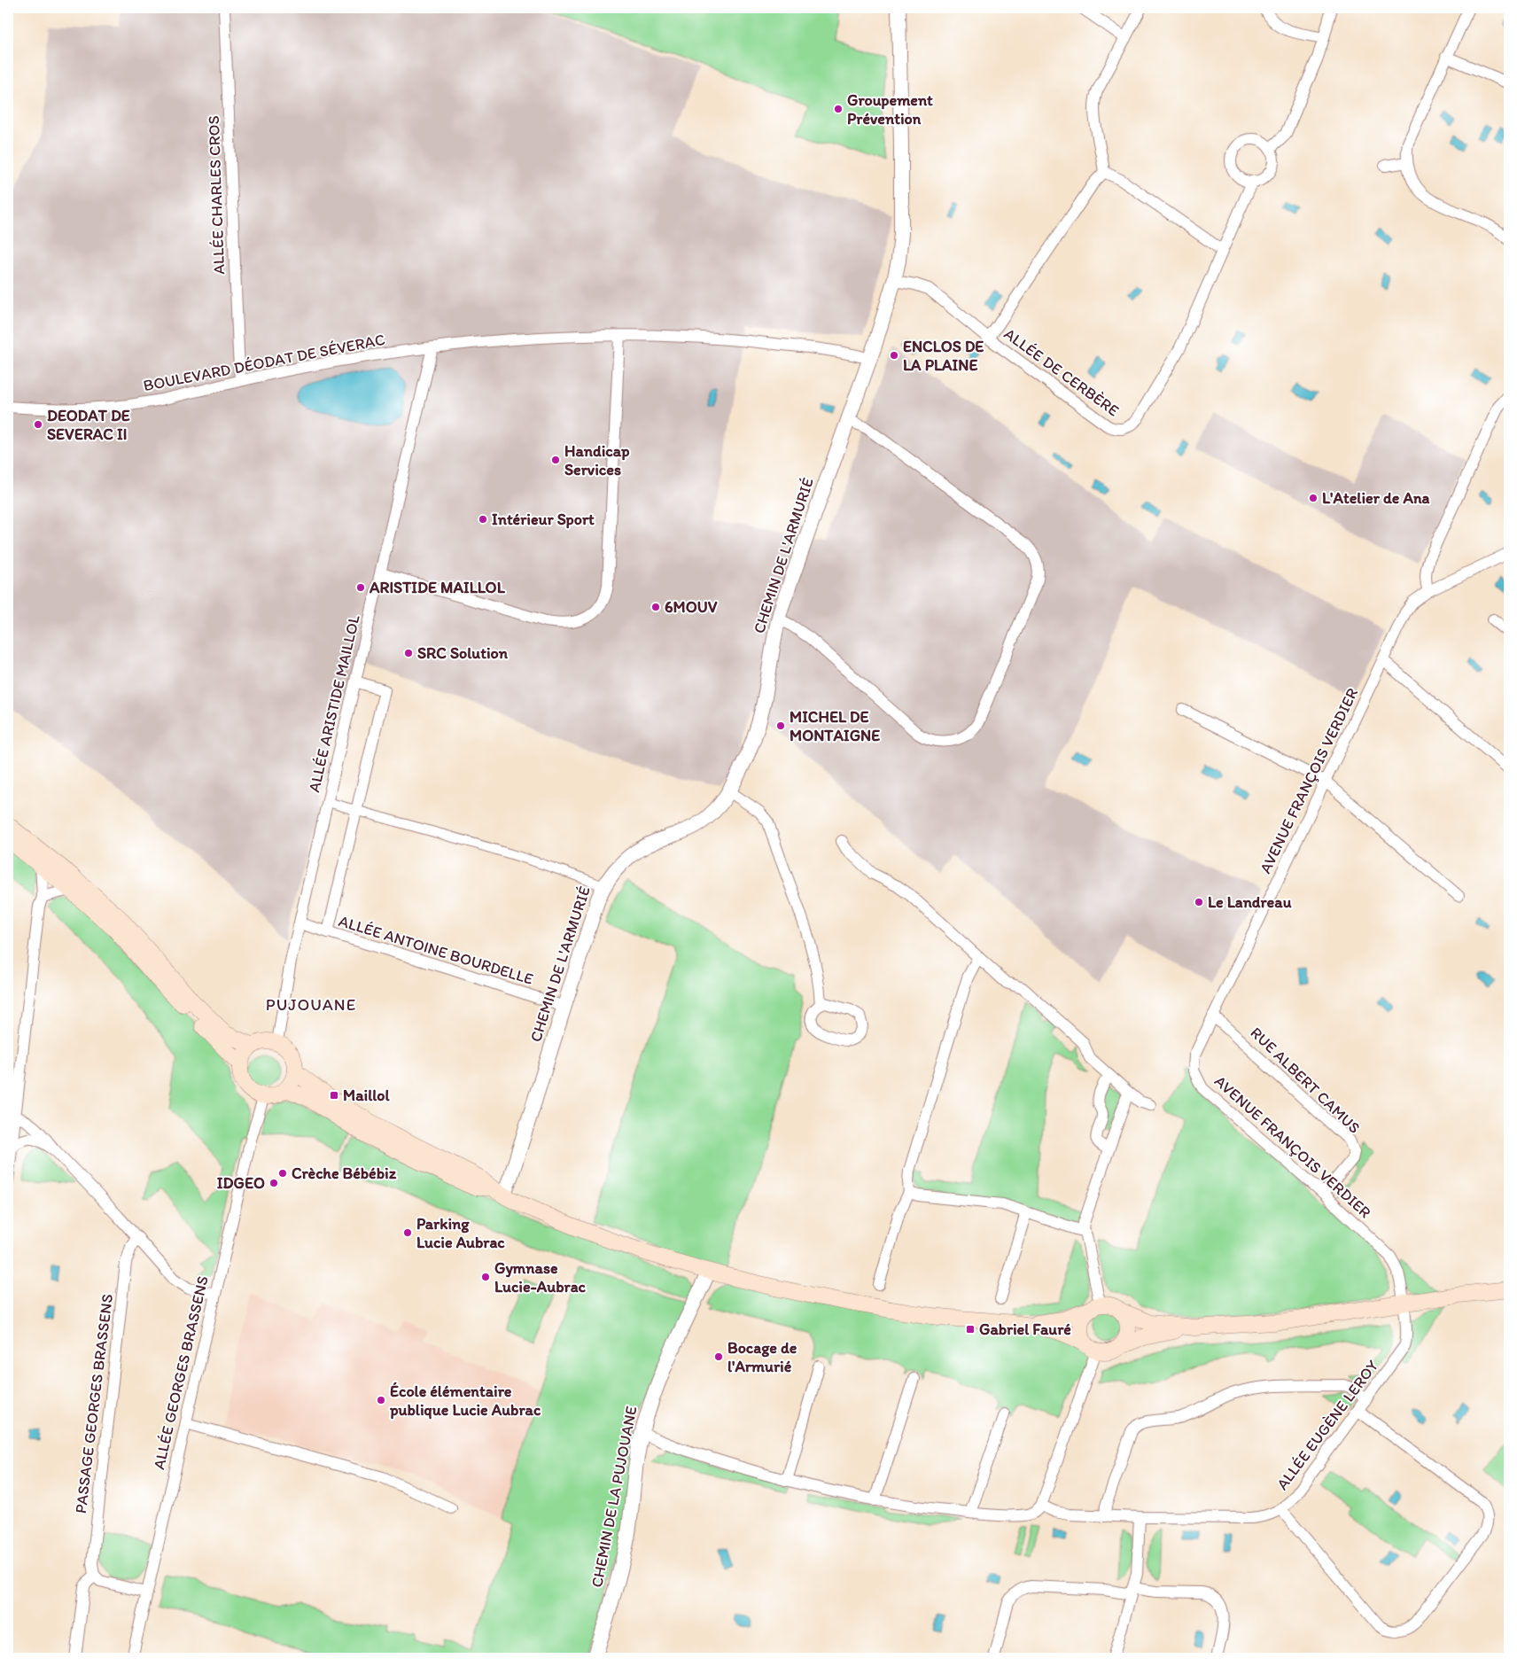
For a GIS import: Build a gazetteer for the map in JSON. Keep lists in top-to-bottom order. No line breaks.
{"streets":{"street":["ALLÉE CHARLES CROS","BOULEVARD DÉODAT DE SÉVERAC","ALLÉE DE CERBÈRE","CHEMIN DE L'ARMURIÉ","ALLÉE ARISTIDE MAILLOL","AVENUE FRANÇOIS VERDIER","ALLÉE ANTOINE BOURDELLE","RUE ALBERT CAMUS","ALLÉE GEORGES BRASSENS","PASSAGE GEORGES BRASSENS","ALLÉE EUGÈNE LEROY","CHEMIN DE LA PUJOUANE"]},"crossings":[["ALLÉE CHARLES CROS","BOULEVARD DÉODAT DE SÉVERAC"],["BOULEVARD DÉODAT DE SÉVERAC","CHEMIN DE L'ARMURIÉ"],["BOULEVARD DÉODAT DE SÉVERAC","ALLÉE ARISTIDE MAILLOL"],["ALLÉE DE CERBÈRE","CHEMIN DE L'ARMURIÉ"],["CHEMIN DE L'ARMURIÉ","ALLÉE ANTOINE BOURDELLE"],["ALLÉE ARISTIDE MAILLOL","ALLÉE ANTOINE BOURDELLE"],["ALLÉE ARISTIDE MAILLOL","ALLÉE GEORGES BRASSENS"],["AVENUE FRANÇOIS VERDIER","RUE ALBERT CAMUS"],["AVENUE FRANÇOIS VERDIER","ALLÉE EUGÈNE LEROY"]],"districts":["PUJOUANE"],"places":{"other":["Groupement Prévention","ENCLOS DE LA PLAINE","DEODAT DE SEVERAC II","Handicap Services","L'Atelier de Ana","Intérieur Sport","ARISTIDE MAILLOL","6MOUV","SRC Solution","MICHEL DE MONTAIGNE","Le Landreau","Crèche Bébébiz","IDGEO","Parking Lucie Aubrac","Gymnase Lucie-Aubrac","Bocage de l'Armurié","École élémentaire publique Lucie Aubrac"],"transit":["Maillol","Gabriel Fauré"]}}
